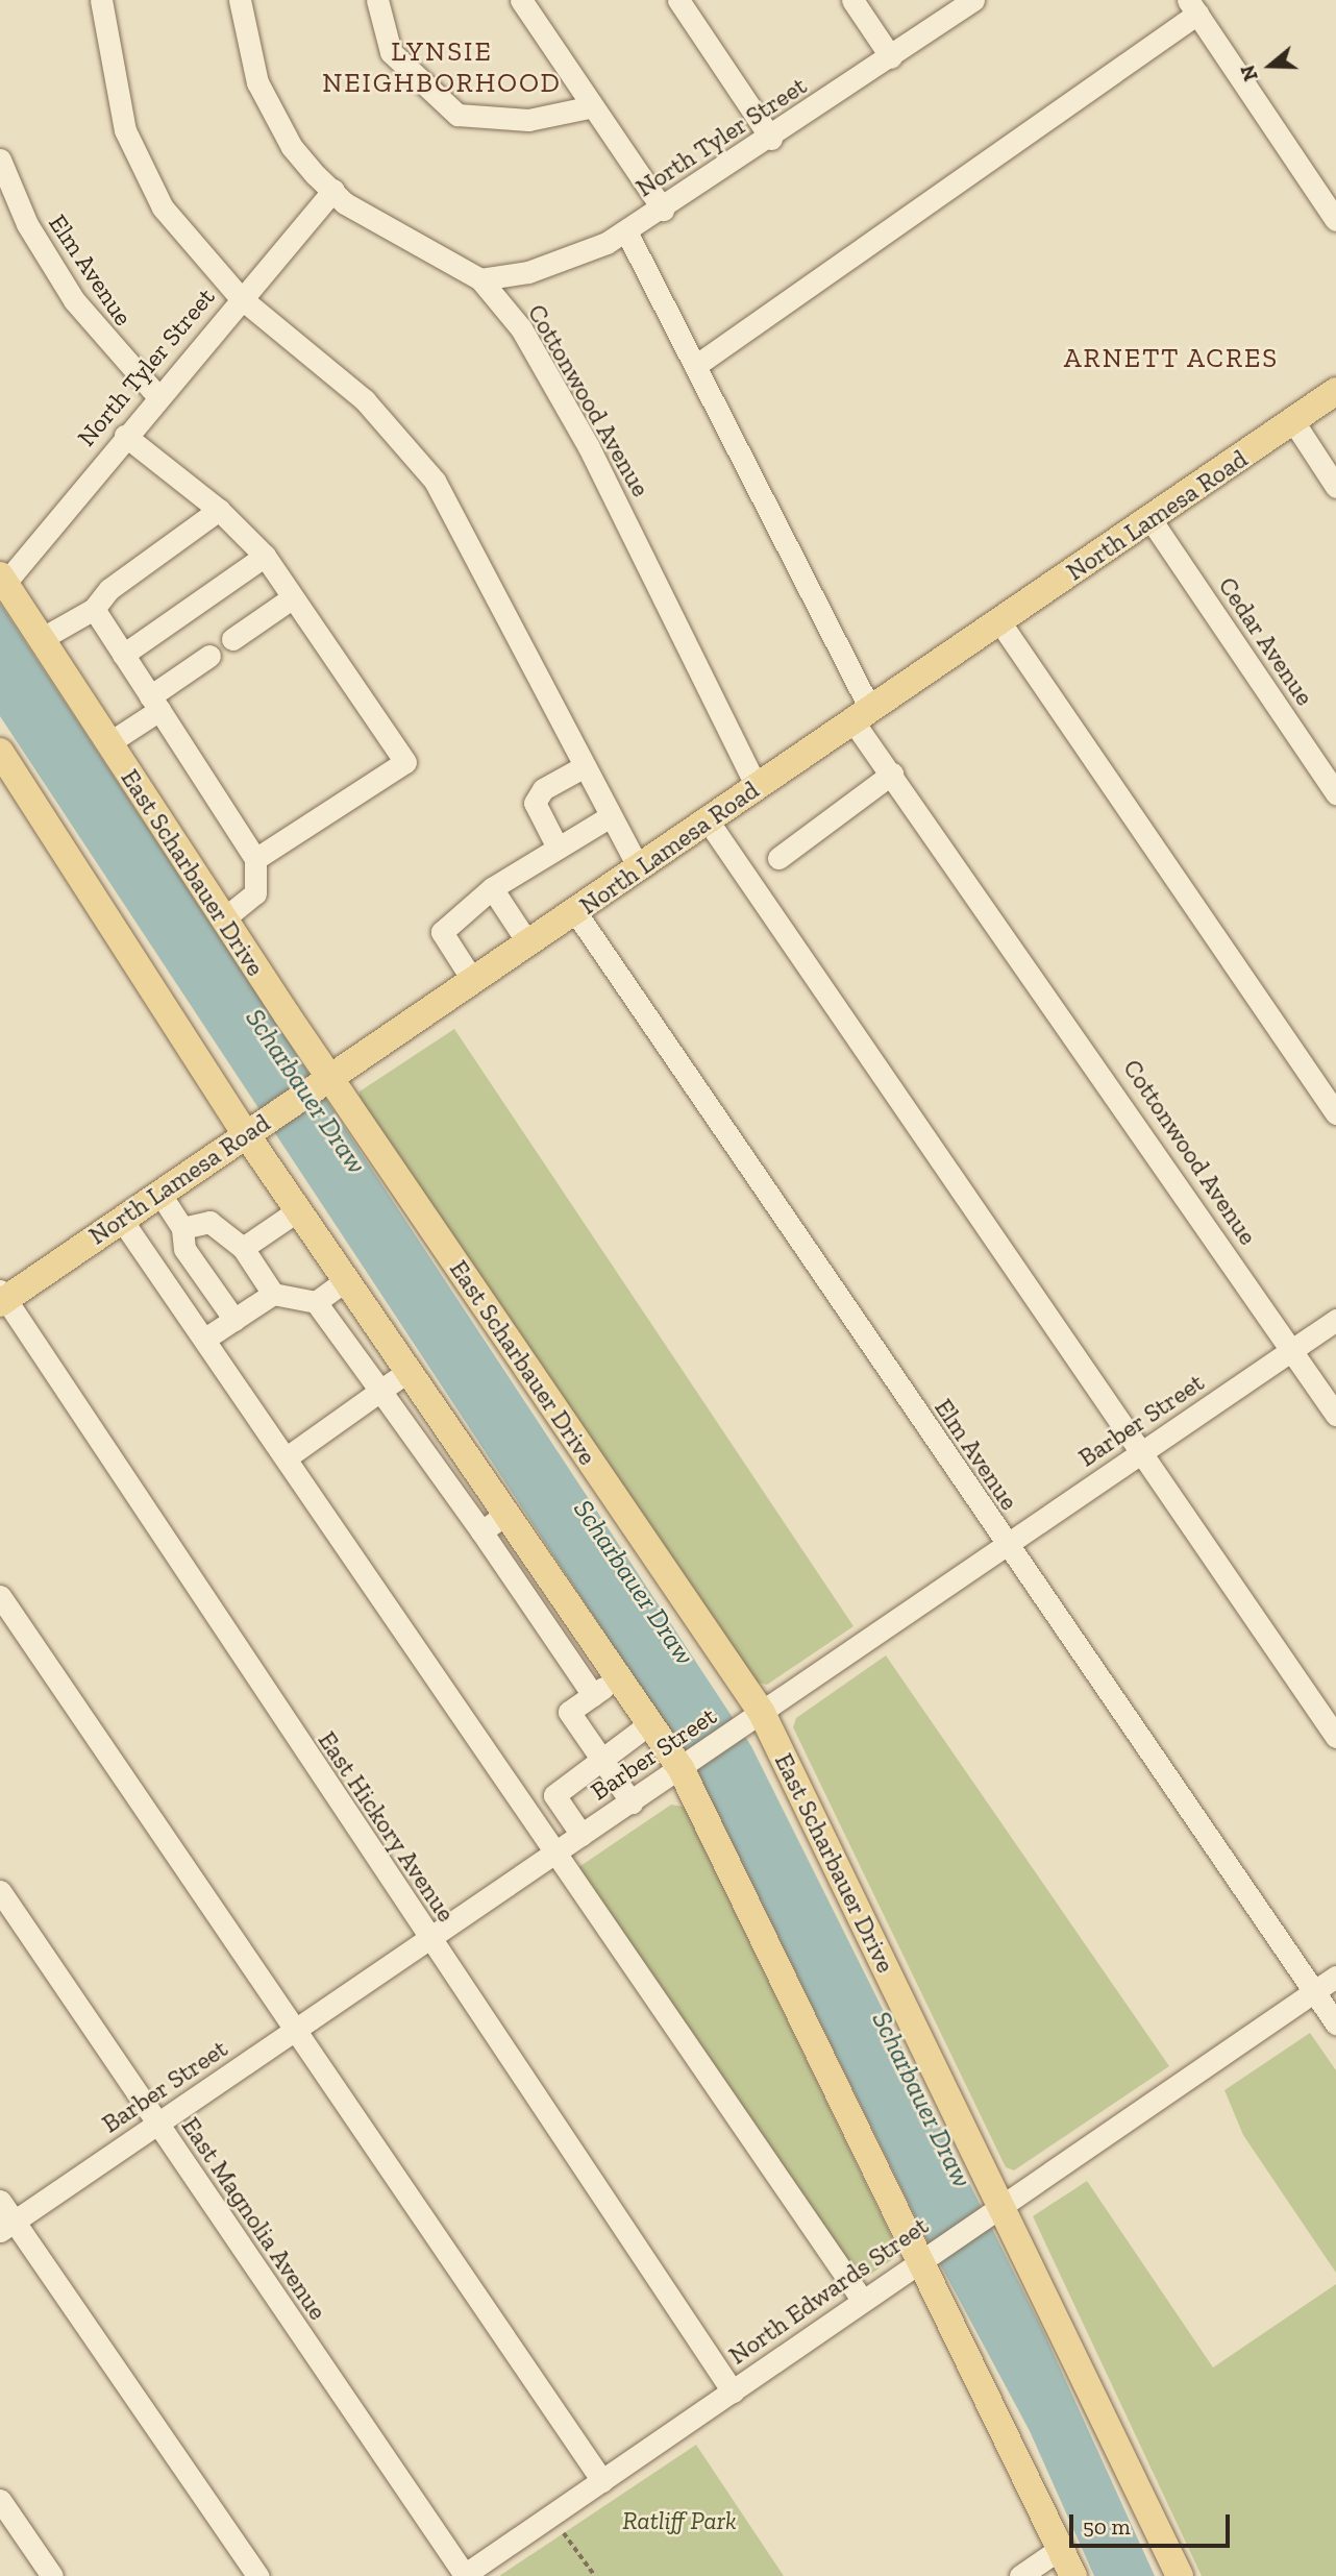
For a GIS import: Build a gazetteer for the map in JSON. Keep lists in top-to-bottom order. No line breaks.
{"streets":{"main road":["North Lamesa Road","East Scharbauer Drive"],"street":["North Tyler Street","Elm Avenue","Cottonwood Avenue","Cedar Avenue","Barber Street","East Hickory Avenue","East Magnolia Avenue","North Edwards Street"]},"crossings":[["North Tyler Street","Elm Avenue"],["North Tyler Street","Cottonwood Avenue"],["North Tyler Street","East Scharbauer Drive"],["Elm Avenue","North Lamesa Road"],["Elm Avenue","Barber Street"],["Elm Avenue","North Edwards Street"],["Cottonwood Avenue","North Lamesa Road"],["Cottonwood Avenue","Barber Street"],["North Lamesa Road","Cedar Avenue"],["North Lamesa Road","East Scharbauer Drive"],["North Lamesa Road","East Hickory Avenue"],["East Scharbauer Drive","Barber Street"],["East Scharbauer Drive","North Edwards Street"],["Barber Street","East Hickory Avenue"],["Barber Street","East Magnolia Avenue"],["East Hickory Avenue","North Edwards Street"],["East Magnolia Avenue","North Edwards Street"]],"districts":["LYNSIE NEIGHBORHOOD","ARNETT ACRES"],"water":["Scharbauer Draw"],"parks":["Ratliff Park"],"scale_bar":"50 m","north":"left"}
